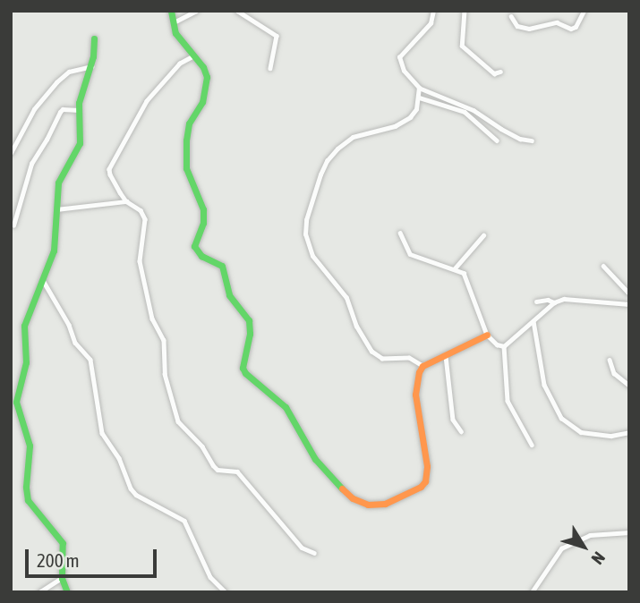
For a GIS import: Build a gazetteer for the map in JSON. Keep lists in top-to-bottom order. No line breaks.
{"scale_bar":"200 m","north":"bottom right"}
